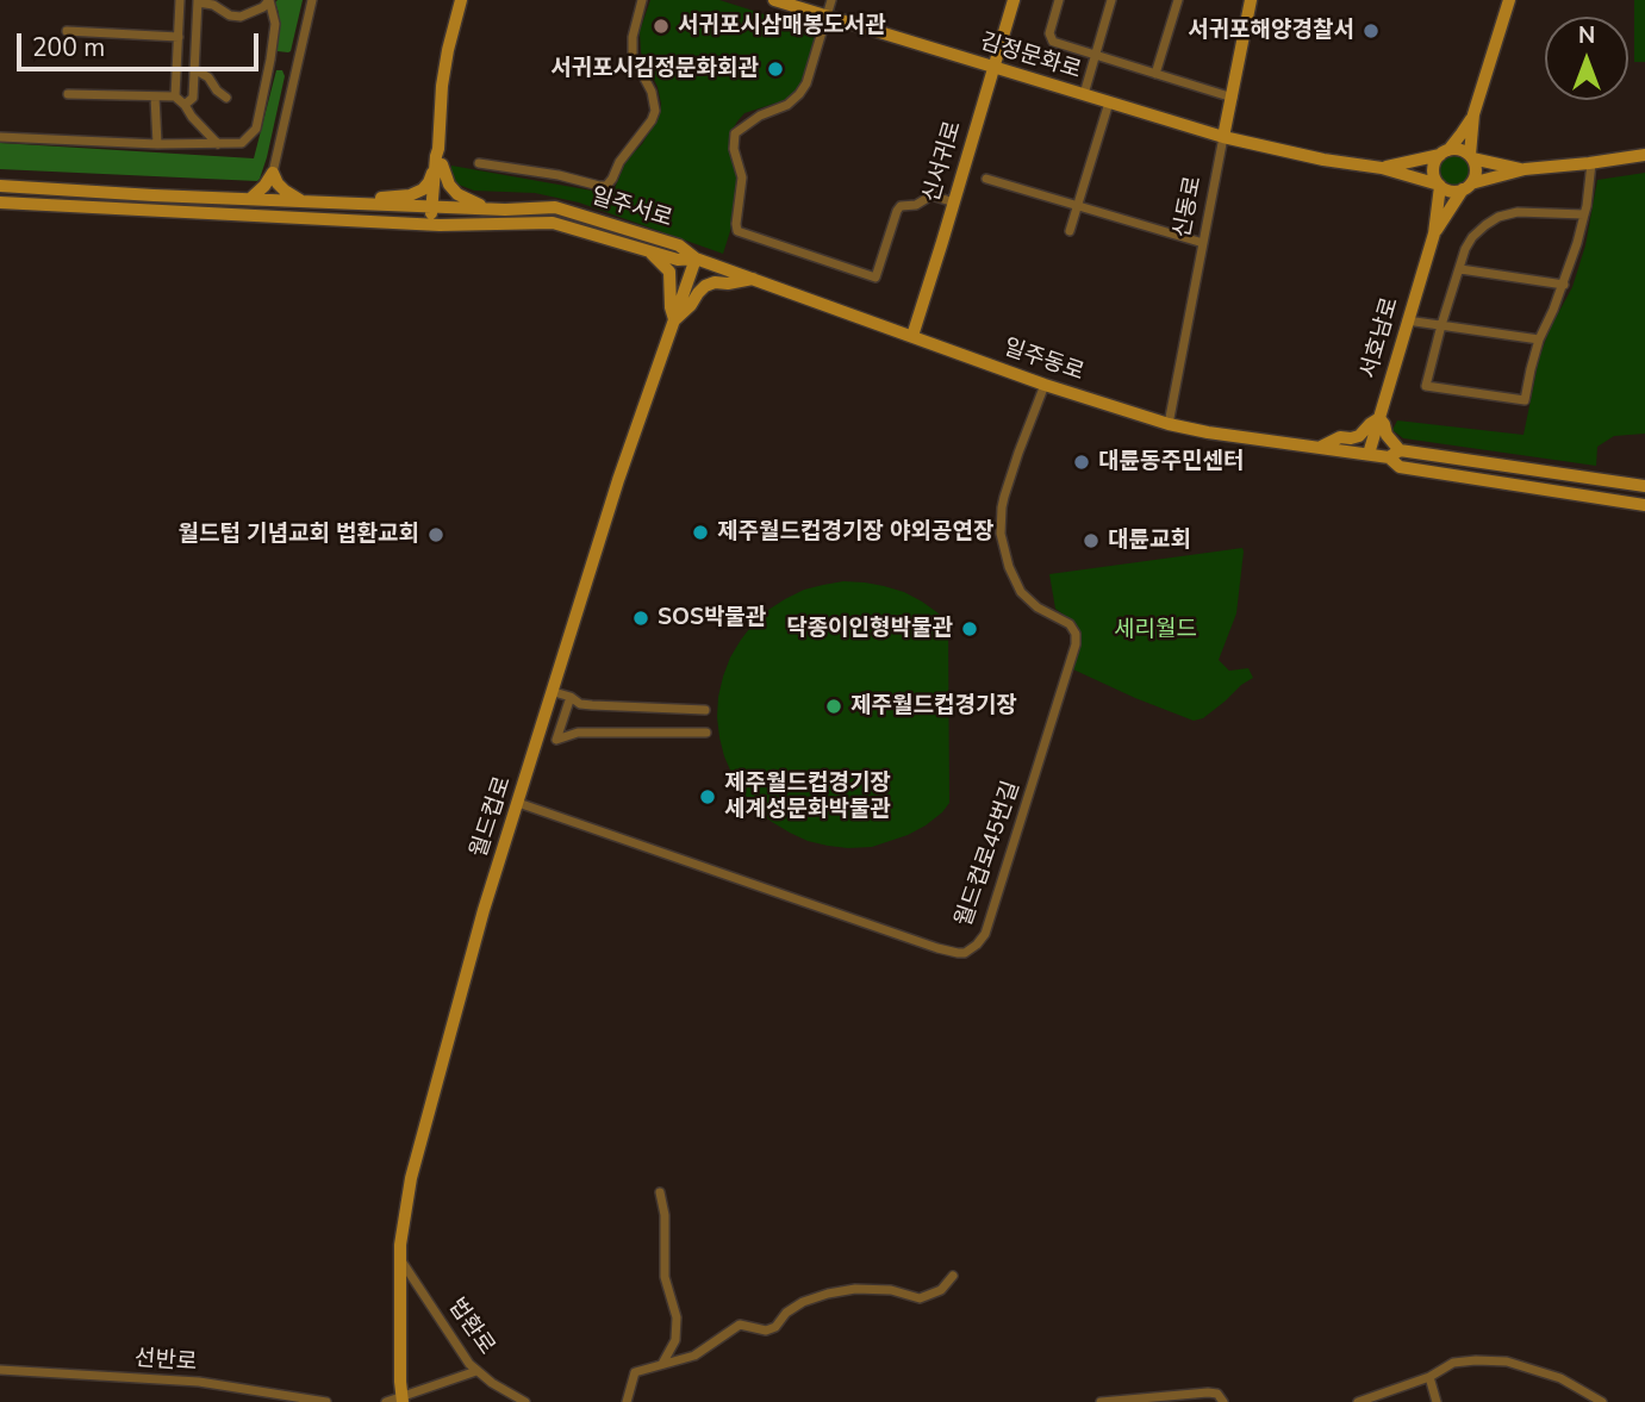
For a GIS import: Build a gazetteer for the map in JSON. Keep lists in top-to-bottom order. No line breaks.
{"streets":{"main road":["김정문화로","신서귀로","신동로","일주서로","서호남로","일주동로","월드컵로"],"street":["월드컵로45번길","법환로","선반로"]},"crossings":[["김정문화로","신서귀로"],["김정문화로","신동로"],["신서귀로","일주동로"],["신동로","일주동로"],["일주서로","일주동로"],["일주서로","월드컵로"],["서호남로","일주동로"],["일주동로","월드컵로"],["일주동로","월드컵로45번길"],["월드컵로","월드컵로45번길"],["월드컵로","법환로"]],"parks":["세리월드"],"places":["서귀포시삼매봉도서관","서귀포해양경찰서","서귀포시김정문화회관","대륜동주민센터","제주월드컵경기장 야외공연장","월드텁 기념교회 법환교회","대륜교회","SOS박물관","닥종이인형박물관","제주월드컵경기장","제주월드컵경기장 세계성문화박물관"],"scale_bar":"200 m","north":"top"}
